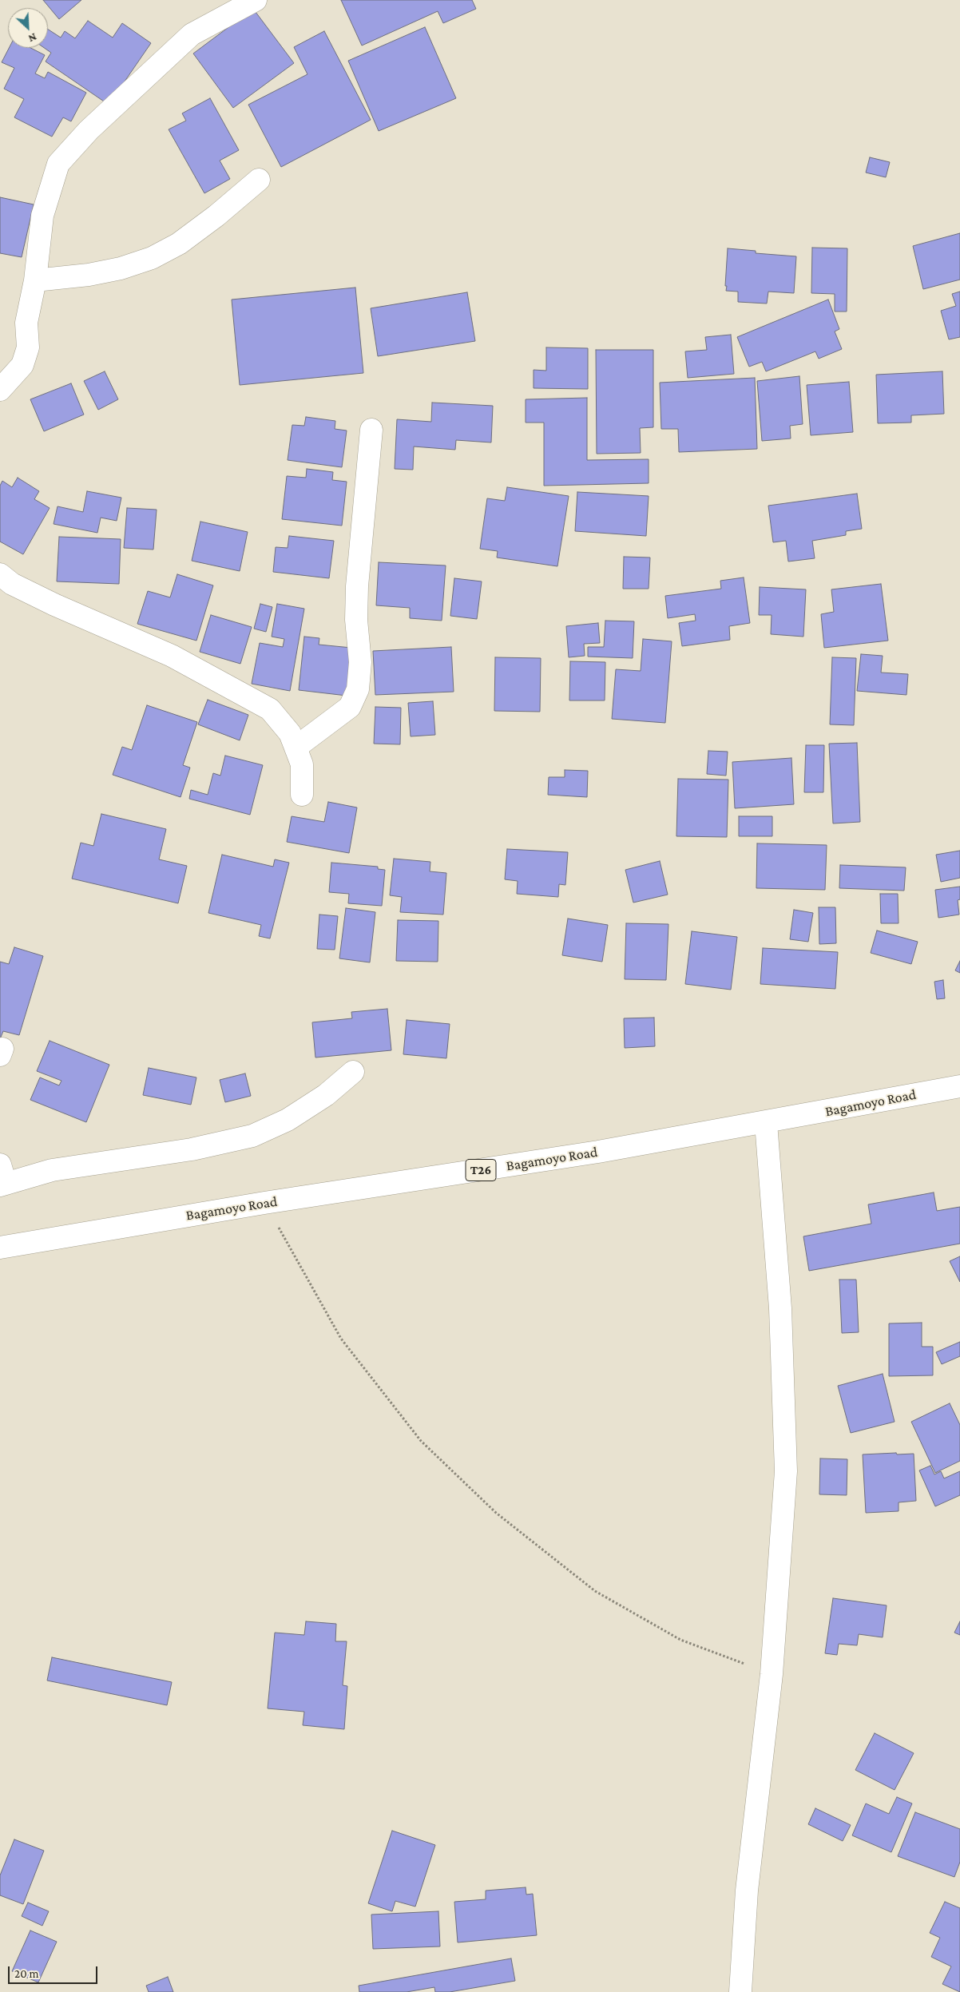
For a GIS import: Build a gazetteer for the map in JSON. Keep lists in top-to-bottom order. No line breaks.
{"streets":{"main road":["Bagamoyo Road","T26"]},"scale_bar":"20 m","north":"bottom right"}
